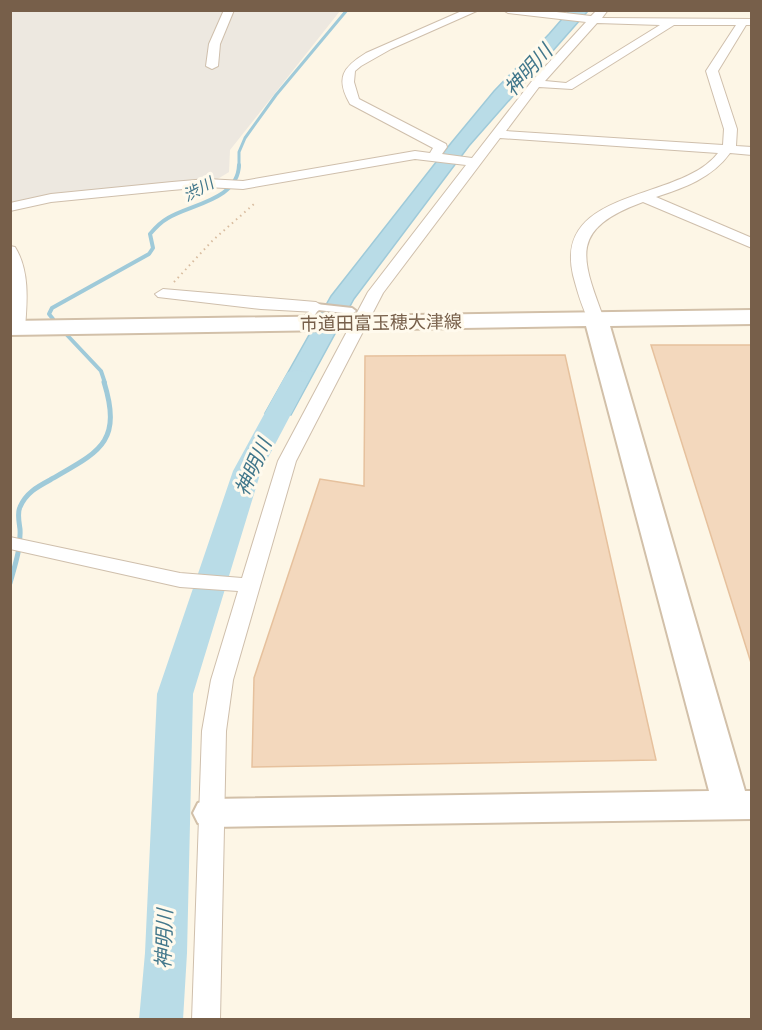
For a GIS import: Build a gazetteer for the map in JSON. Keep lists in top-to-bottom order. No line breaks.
{"streets":{"street":["市道田富玉穂大津線"]},"water":["神明川","渋川"]}
